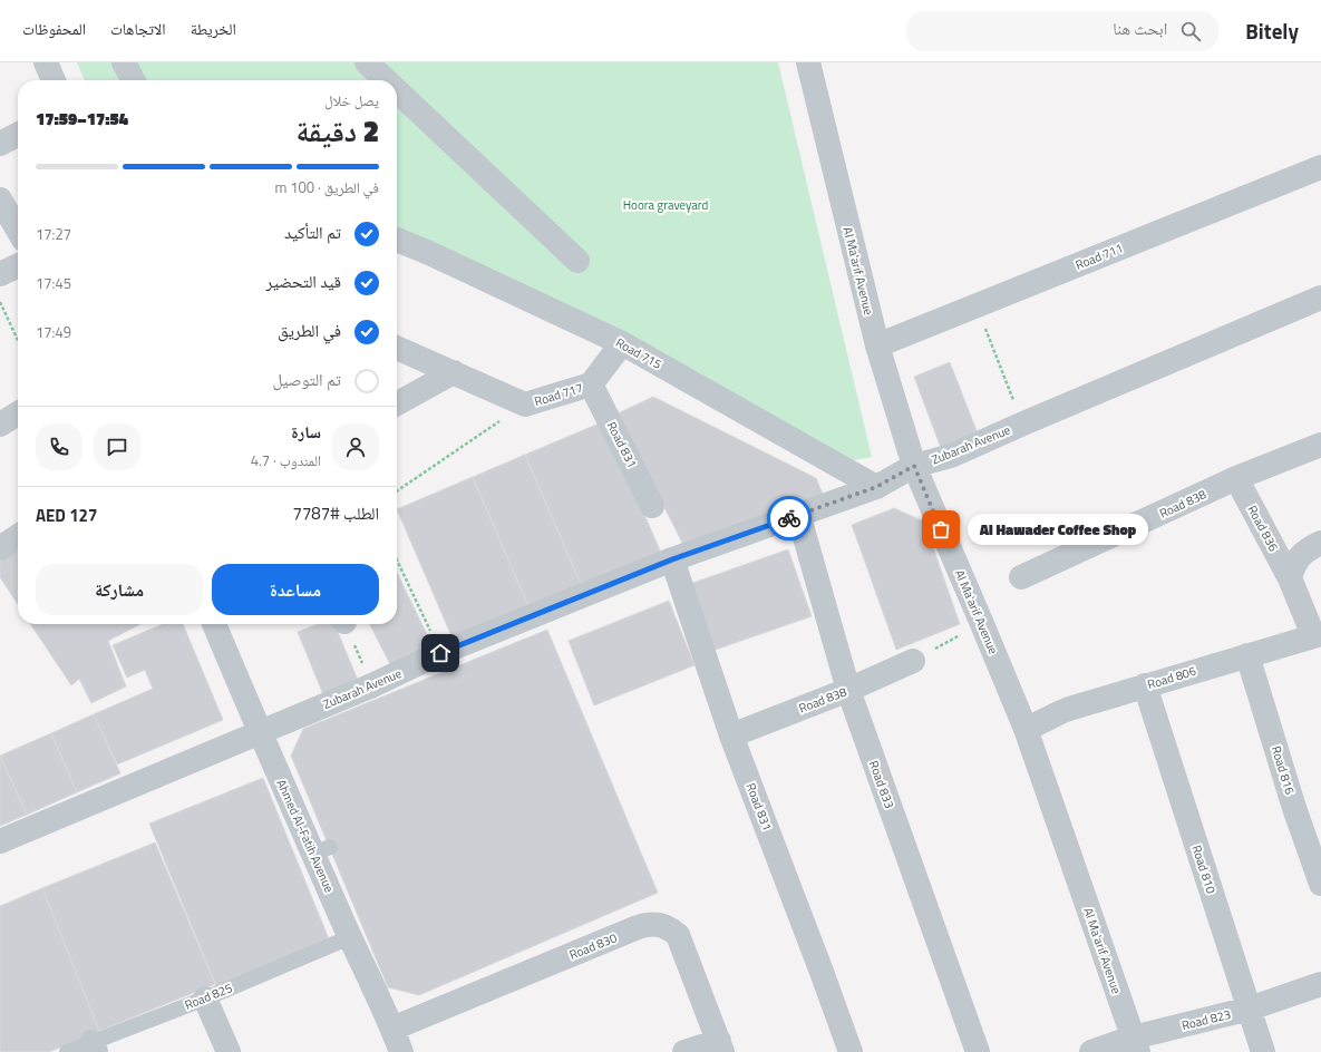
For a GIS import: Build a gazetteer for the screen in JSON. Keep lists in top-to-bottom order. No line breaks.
{"streets":{"street":["Road 711","Al Ma'arif Avenue","Road 715","Road 717","Road 831","Zubarah Avenue","Road 838","Road 836","Road 806","Road 816","Road 833","Ahmed Al-Fatih Avenue","Road 810","Road 830","Road 823"],"lane":["Road 825"]},"crossings":[["Road 711","Al Ma'arif Avenue"],["Al Ma'arif Avenue","Zubarah Avenue"],["Al Ma'arif Avenue","Road 806"],["Al Ma'arif Avenue","Road 823"],["Road 715","Road 717"],["Road 715","Zubarah Avenue"],["Road 717","Road 831"],["Road 831","Zubarah Avenue"],["Road 831","Road 838"],["Zubarah Avenue","Road 833"],["Zubarah Avenue","Ahmed Al-Fatih Avenue"],["Road 838","Road 836"],["Road 838","Road 833"],["Road 836","Road 806"],["Road 806","Road 816"],["Road 806","Road 810"],["Ahmed Al-Fatih Avenue","Road 830"],["Ahmed Al-Fatih Avenue","Road 825"],["Road 810","Road 823"]],"parks":["Hoora graveyard"],"places":["Al Hawader Coffee Shop"],"page":{"header":"Bitely","search":"ابحث هنا","nav":["الخريطة","الاتجاهات","المحفوظات"],"heading":["2 دقيقة","يصل خلال","17:54–17:59"],"panel":["سارة","المندوب · 4.7","الطلب #7787","AED 127"],"bar":"في الطريق · 100 m","list":[["تم التأكيد","17:27"],["قيد التحضير","17:45"],["في الطريق","17:49"],"تم التوصيل"],"bubble":"Al Hawader Coffee Shop","buttons":["مساعدة","مشاركة"]}}
